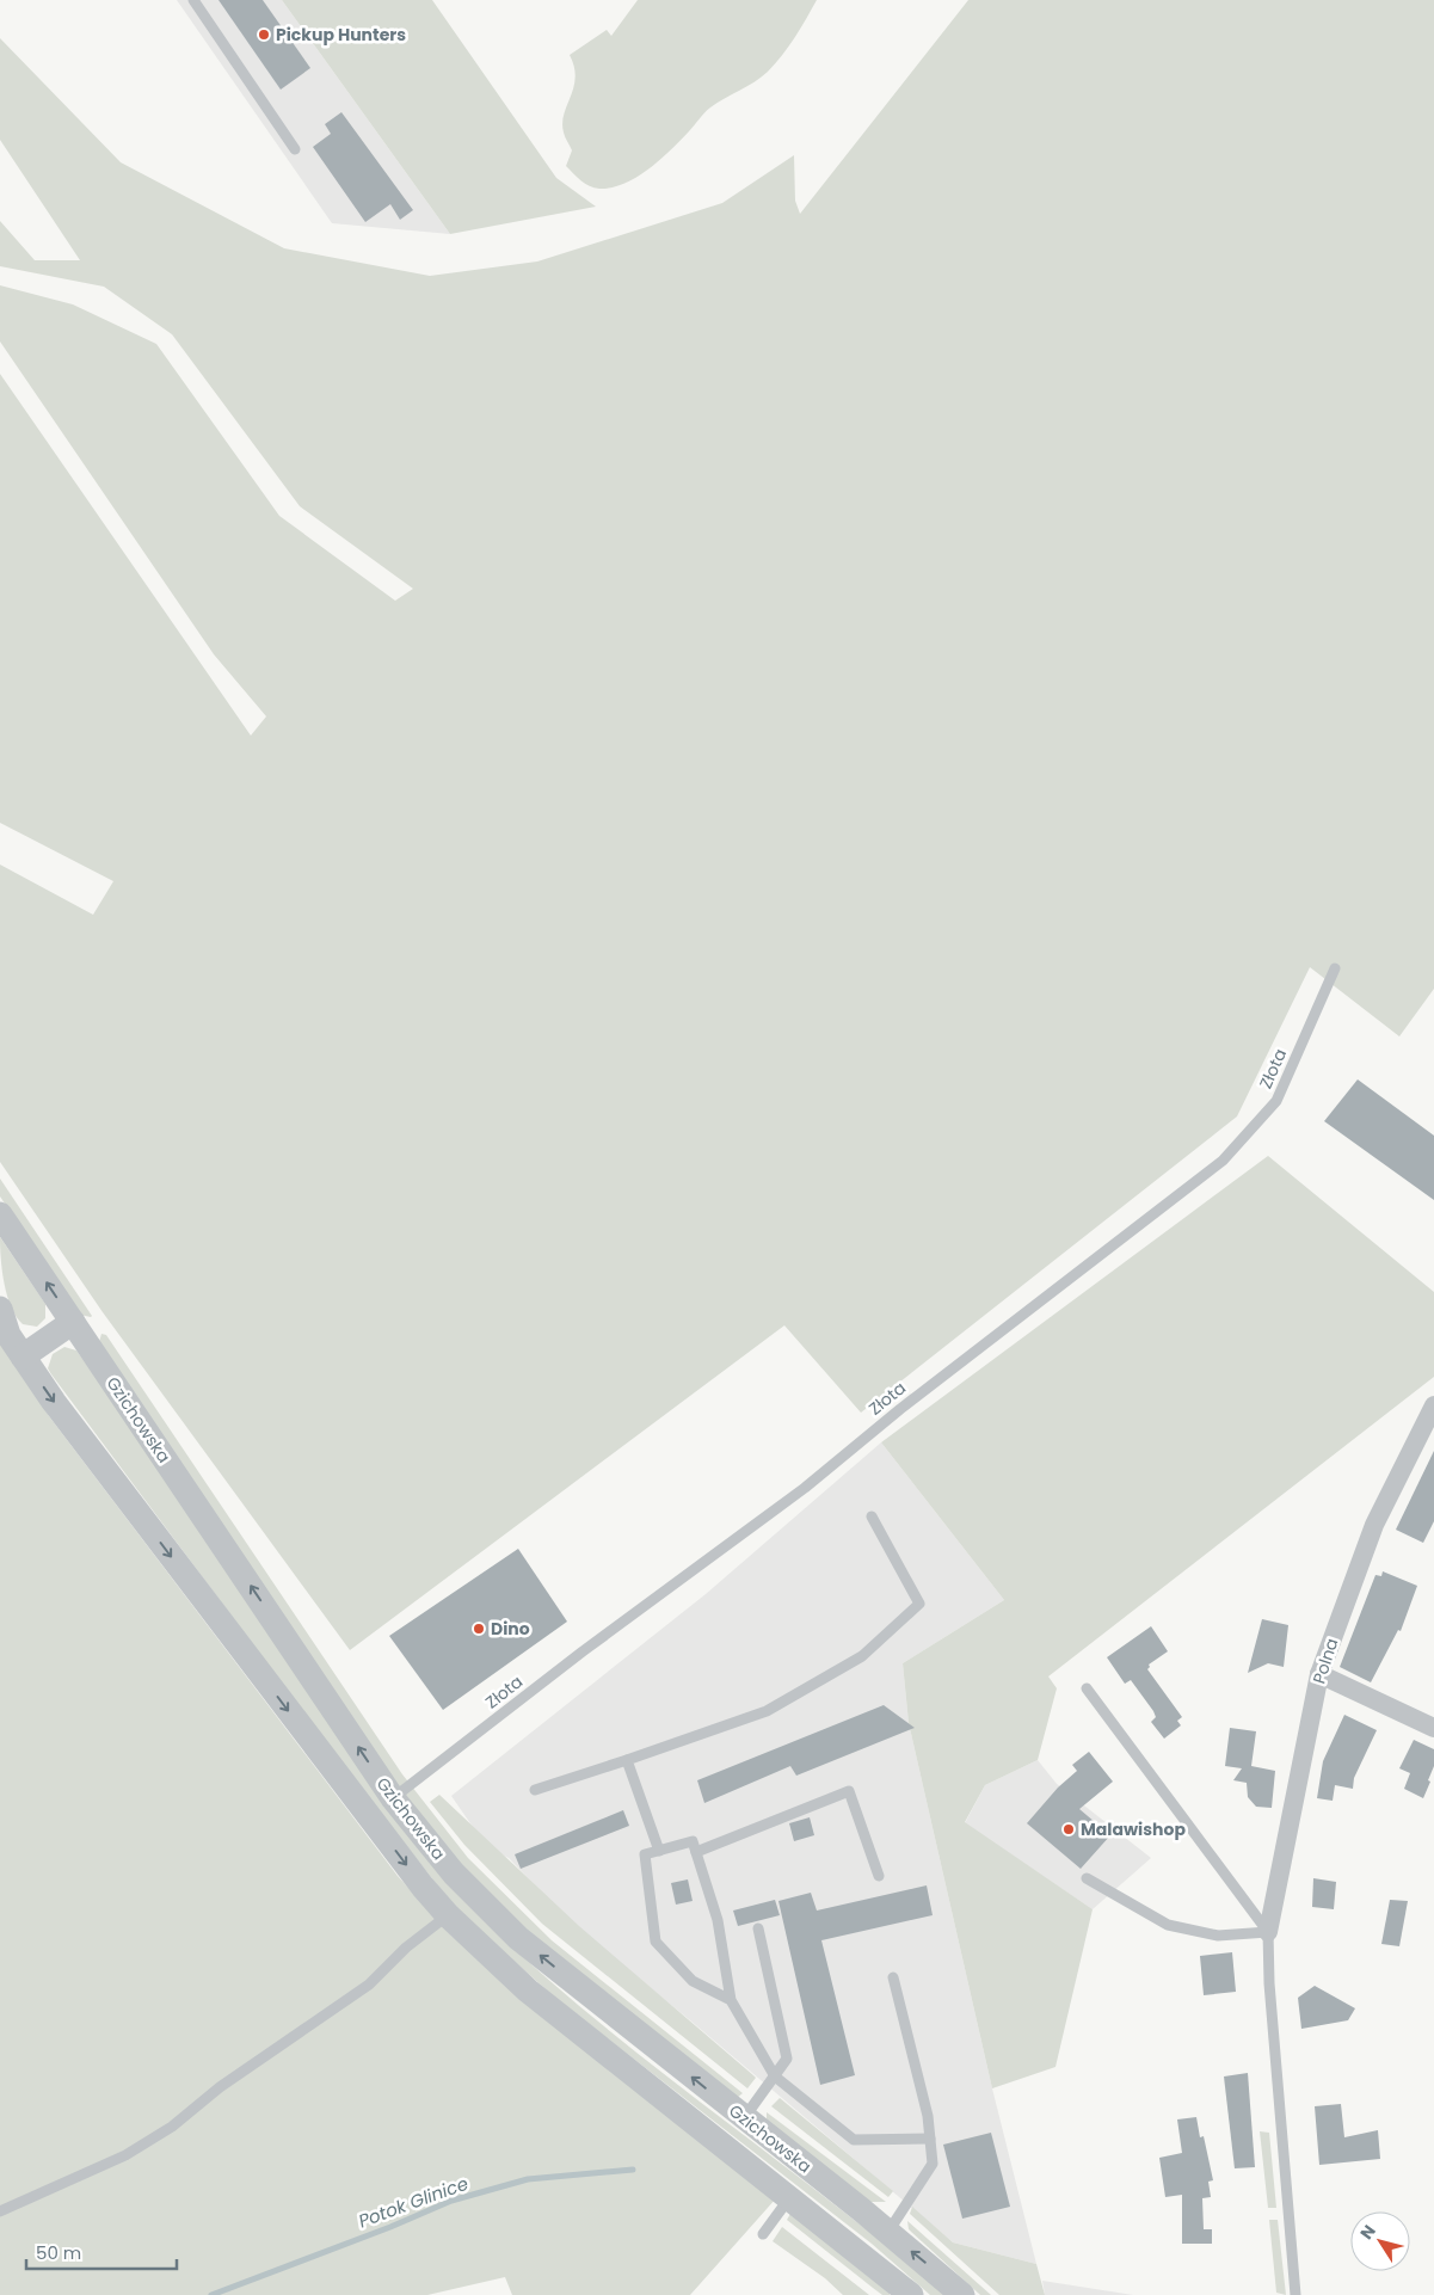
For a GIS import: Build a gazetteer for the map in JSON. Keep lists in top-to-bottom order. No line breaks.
{"streets":{"street":["Gzichowska","Polna"],"lane":["Złota"]},"crossings":[["Złota","Gzichowska"]],"water":["Potok Glinice"],"places":["Pickup Hunters","Dino","Malawishop"],"scale_bar":"50 m","north":"top left"}
